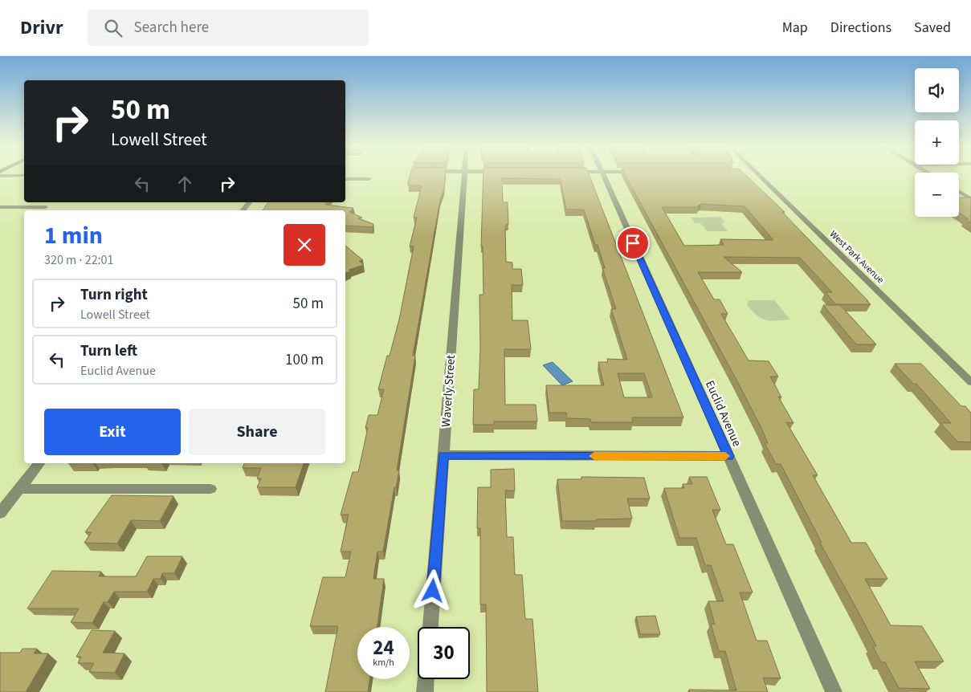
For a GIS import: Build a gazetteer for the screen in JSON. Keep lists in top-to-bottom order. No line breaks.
{"streets":{"street":["West Park Avenue","Waverly Street","Euclid Avenue"]},"page":{"header":"Drivr","search":"Search here","nav":["Map","Directions","Saved"],"map_buttons":["+","−"],"turn":["50 m","Lowell Street"],"heading":["1 min","320 m · 22:01"],"list":[{"name":"Turn right","note":"Lowell Street","value":"50 m"},{"name":"Turn left","note":"Euclid Avenue","value":"100 m"}],"buttons":["Exit","Share"],"speed":"24 km/h","limit":"30"}}
